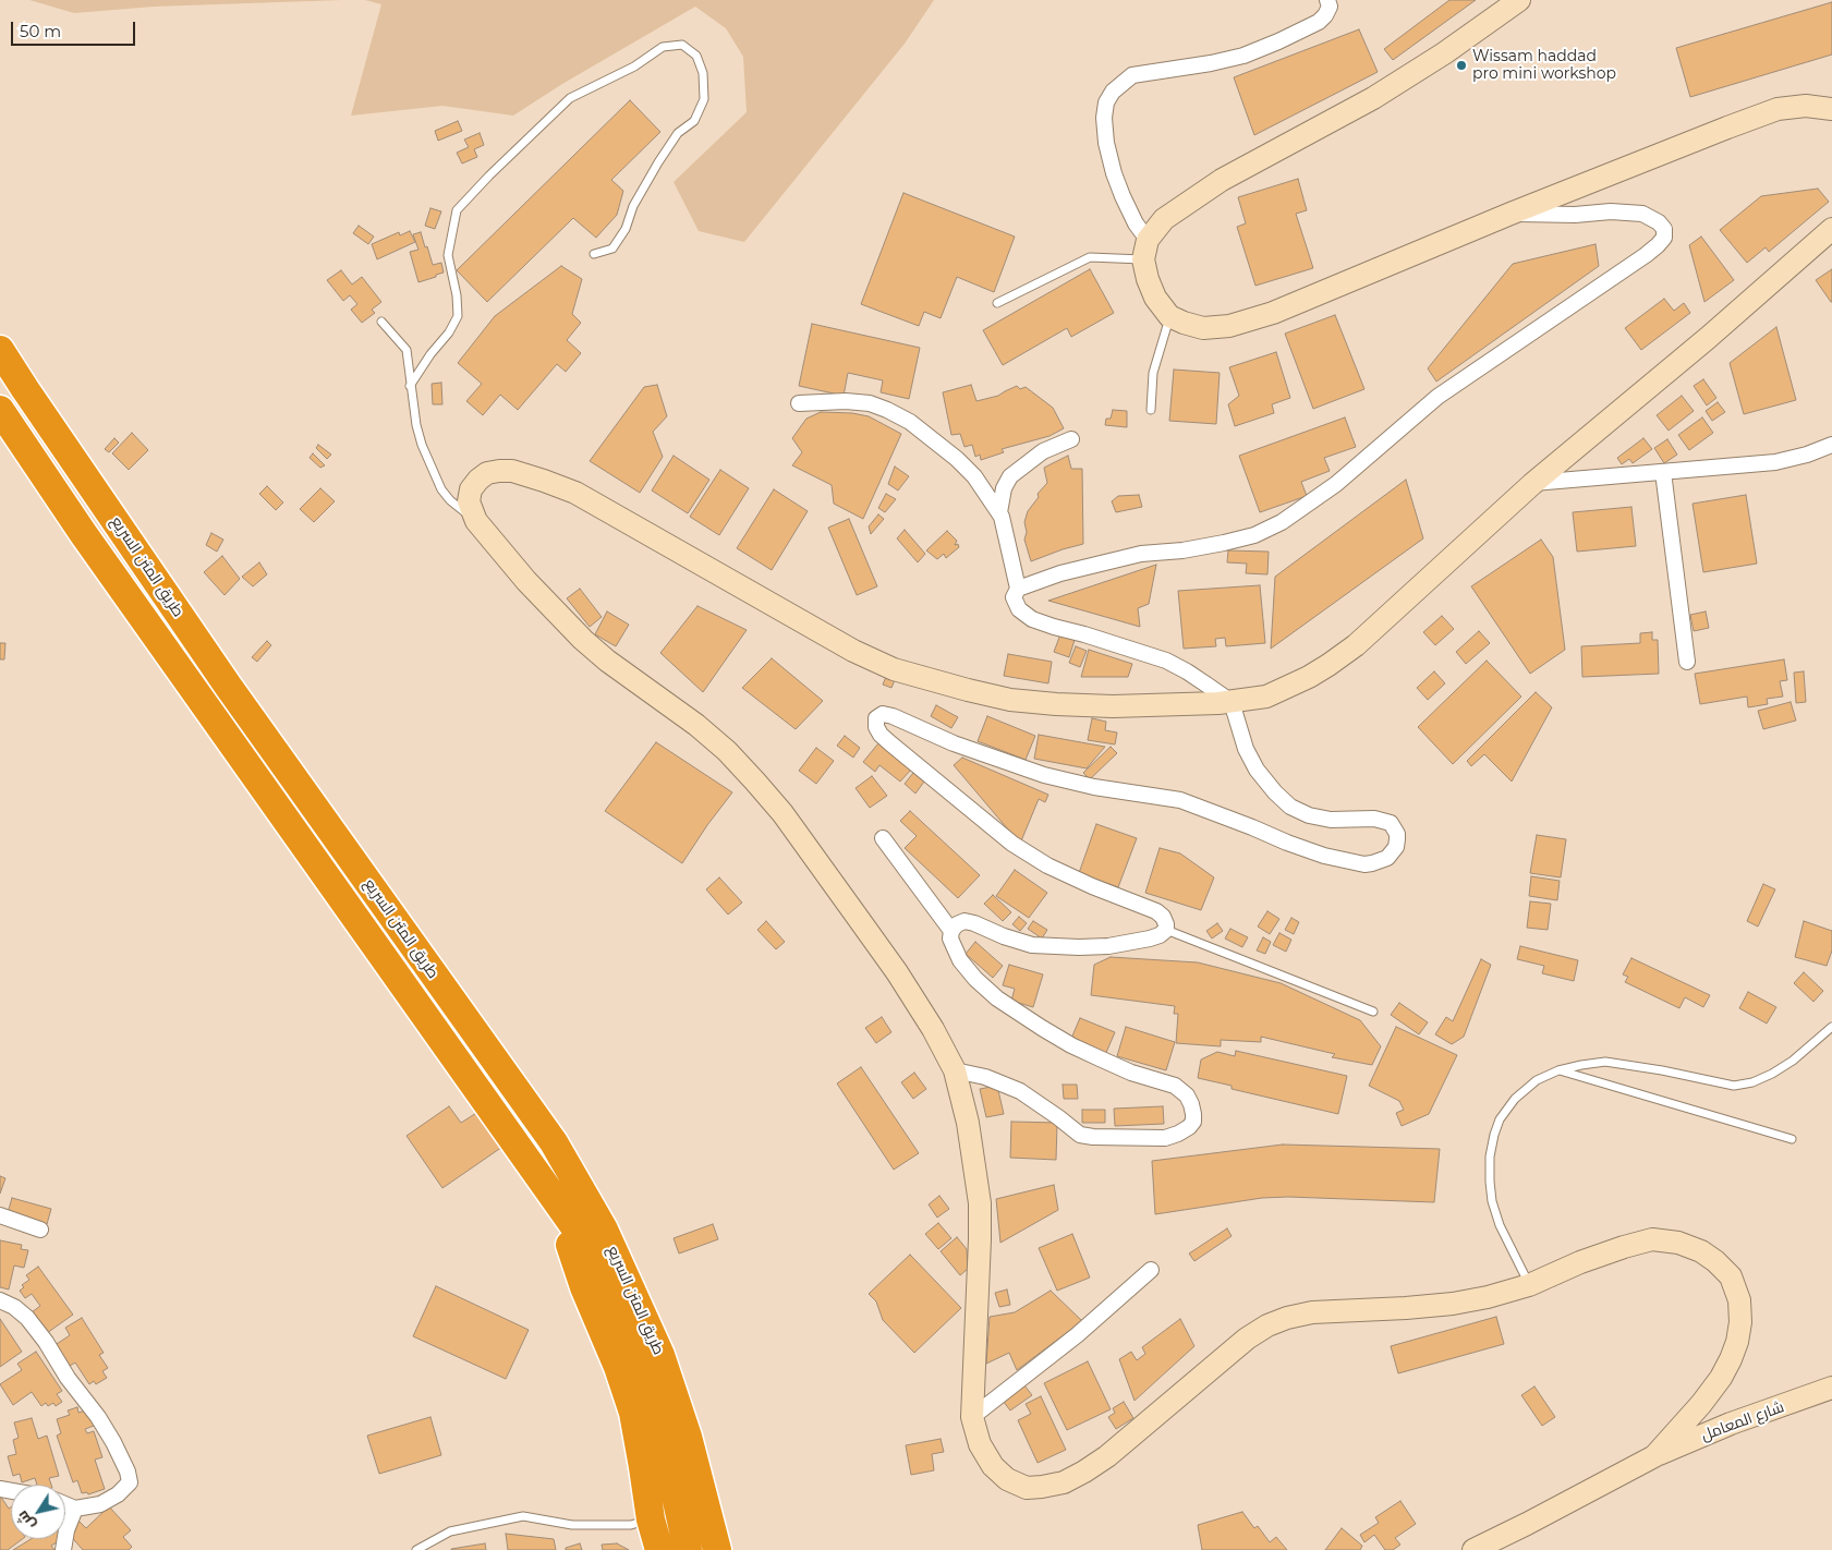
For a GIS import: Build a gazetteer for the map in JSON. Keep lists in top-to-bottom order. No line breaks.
{"streets":{"highway":["طريق المتن السريع"],"street":["شارع المعامل"]},"places":["Wissam haddad pro mini workshop"],"scale_bar":"50 m","north":"bottom left"}
